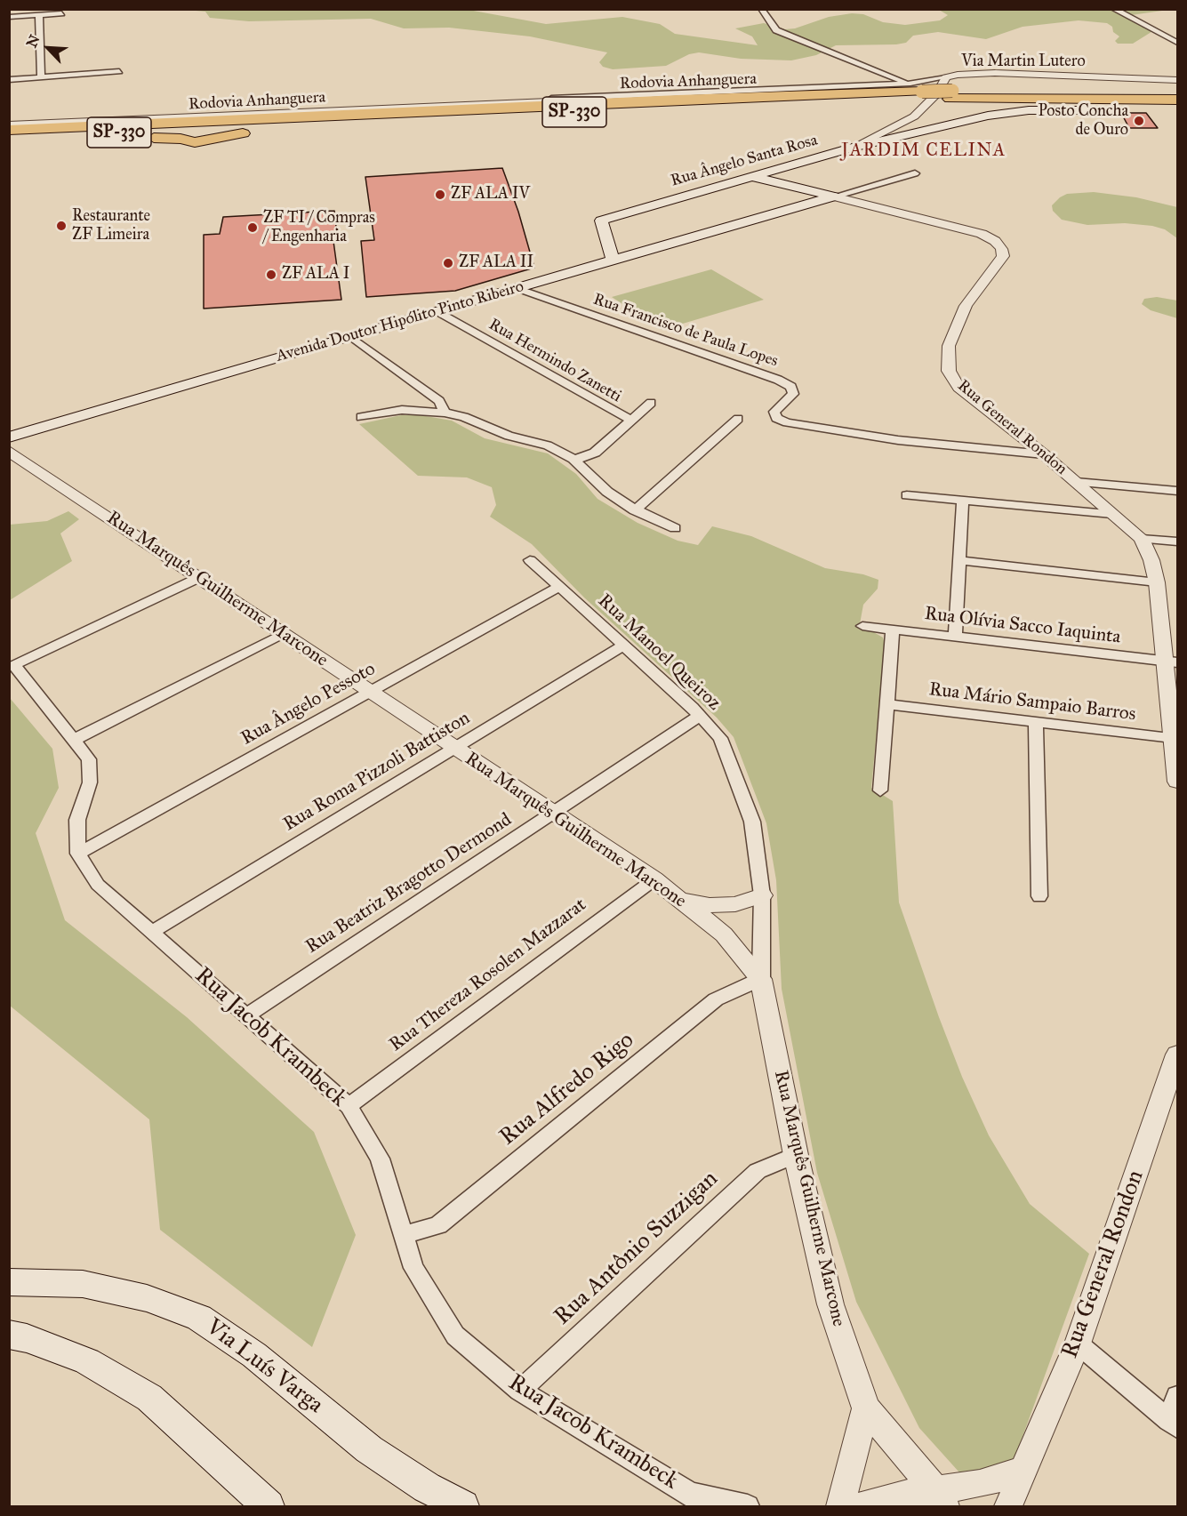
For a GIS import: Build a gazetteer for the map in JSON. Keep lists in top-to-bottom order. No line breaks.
{"streets":{"highway":["Rodovia Anhanguera","SP-330"],"main road":["Rua Ângelo Santa Rosa","Avenida Doutor Hipólito Pinto Ribeiro","Rua General Rondon","Via Luís Varga"],"street":["Via Martin Lutero","Rua Francisco de Paula Lopes","Rua Hermindo Zanetti","Rua Marquês Guilherme Marcone","Rua Olívia Sacco Iaquinta","Rua Manoel Queiroz","Rua Mário Sampaio Barros","Rua Ângelo Pessoto","Rua Roma Pizzoli Battiston","Rua Beatriz Bragotto Dermond","Rua Thereza Rosolen Mazzarat","Rua Jacob Krambeck","Rua Alfredo Rigo","Rua Antônio Suzzigan"]},"crossings":[["Via Martin Lutero","Rua Ângelo Santa Rosa"],["Rua Ângelo Santa Rosa","Avenida Doutor Hipólito Pinto Ribeiro"],["Rua Ângelo Santa Rosa","Rua General Rondon"],["Avenida Doutor Hipólito Pinto Ribeiro","Rua Francisco de Paula Lopes"],["Avenida Doutor Hipólito Pinto Ribeiro","Rua Hermindo Zanetti"],["Avenida Doutor Hipólito Pinto Ribeiro","Rua General Rondon"],["Rua Francisco de Paula Lopes","Rua General Rondon"],["Rua General Rondon","Rua Olívia Sacco Iaquinta"],["Rua General Rondon","Rua Mário Sampaio Barros"],["Rua Marquês Guilherme Marcone","Rua Manoel Queiroz"],["Rua Marquês Guilherme Marcone","Rua Ângelo Pessoto"],["Rua Marquês Guilherme Marcone","Rua Roma Pizzoli Battiston"],["Rua Marquês Guilherme Marcone","Rua Beatriz Bragotto Dermond"],["Rua Marquês Guilherme Marcone","Rua Thereza Rosolen Mazzarat"],["Rua Marquês Guilherme Marcone","Rua Alfredo Rigo"],["Rua Marquês Guilherme Marcone","Rua Antônio Suzzigan"],["Rua Manoel Queiroz","Rua Ângelo Pessoto"],["Rua Manoel Queiroz","Rua Roma Pizzoli Battiston"],["Rua Manoel Queiroz","Rua Beatriz Bragotto Dermond"],["Rua Manoel Queiroz","Rua Alfredo Rigo"],["Rua Ângelo Pessoto","Rua Jacob Krambeck"],["Rua Roma Pizzoli Battiston","Rua Jacob Krambeck"],["Rua Beatriz Bragotto Dermond","Rua Jacob Krambeck"],["Rua Thereza Rosolen Mazzarat","Rua Jacob Krambeck"],["Rua Jacob Krambeck","Rua Alfredo Rigo"],["Rua Jacob Krambeck","Rua Antônio Suzzigan"]],"districts":["JARDIM CELINA"],"places":["Posto Concha de Ouro","ZF ALA IV","Restaurante ZF Limeira","ZF TI / Compras / Engenharia","ZF ALA II","ZF ALA I"],"north":"top left"}
